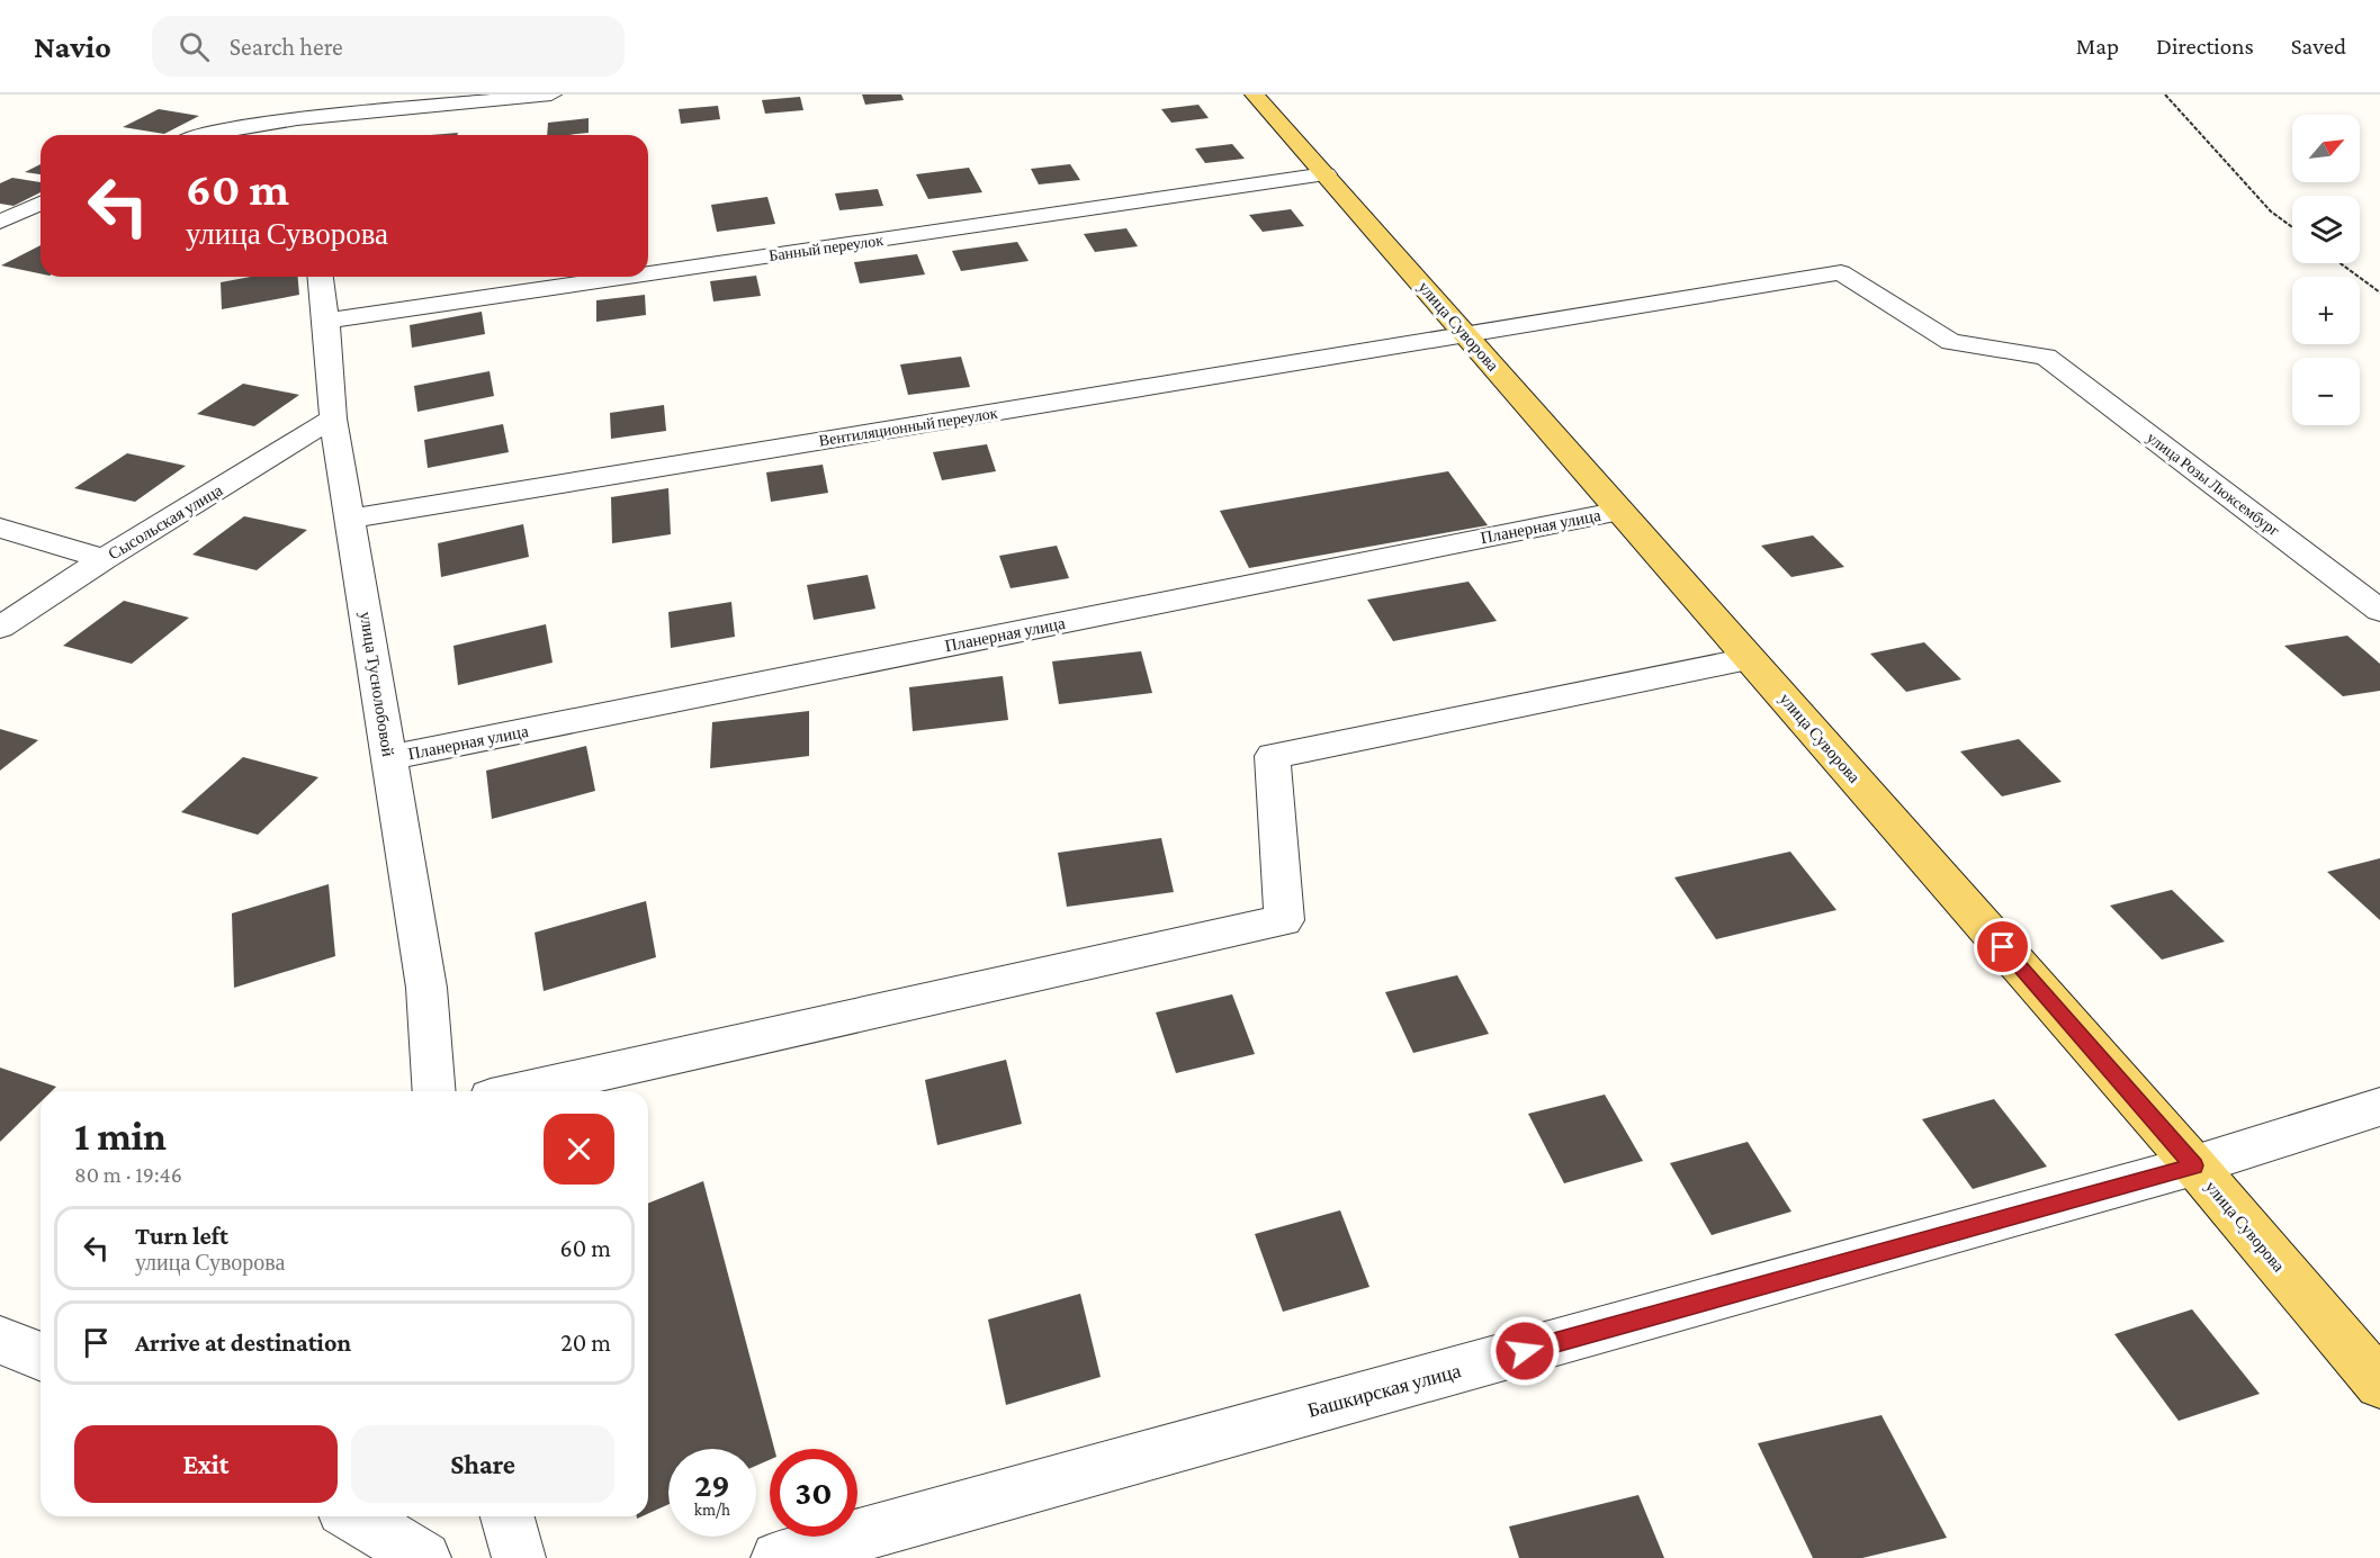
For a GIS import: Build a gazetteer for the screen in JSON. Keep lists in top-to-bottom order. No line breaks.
{"streets":{"main road":["улица Суворова"],"street":["Банный переулок","Вентиляционный переулок","улица Розы Люксембург","Сысольская улица","Планерная улица","улица Туснолобовой","Башкирская улица"]},"crossings":[["Банный переулок","улица Суворова"],["Банный переулок","улица Туснолобовой"],["улица Суворова","Вентиляционный переулок"],["улица Суворова","Планерная улица"],["улица Суворова","Башкирская улица"],["Вентиляционный переулок","улица Розы Люксембург"],["Вентиляционный переулок","улица Туснолобовой"],["Сысольская улица","улица Туснолобовой"],["Планерная улица","улица Туснолобовой"]],"north":"top right","page":{"header":"Navio","search":"Search here","nav":["Map","Directions","Saved"],"map_buttons":["+","−"],"turn":["60 m","улица Суворова"],"heading":["1 min","80 m · 19:46"],"list":[{"name":"Turn left","note":"улица Суворова","value":"60 m"},{"name":"Arrive at destination","value":"20 m"}],"buttons":["Exit","Share"],"speed":"29 km/h","limit":"30"}}
